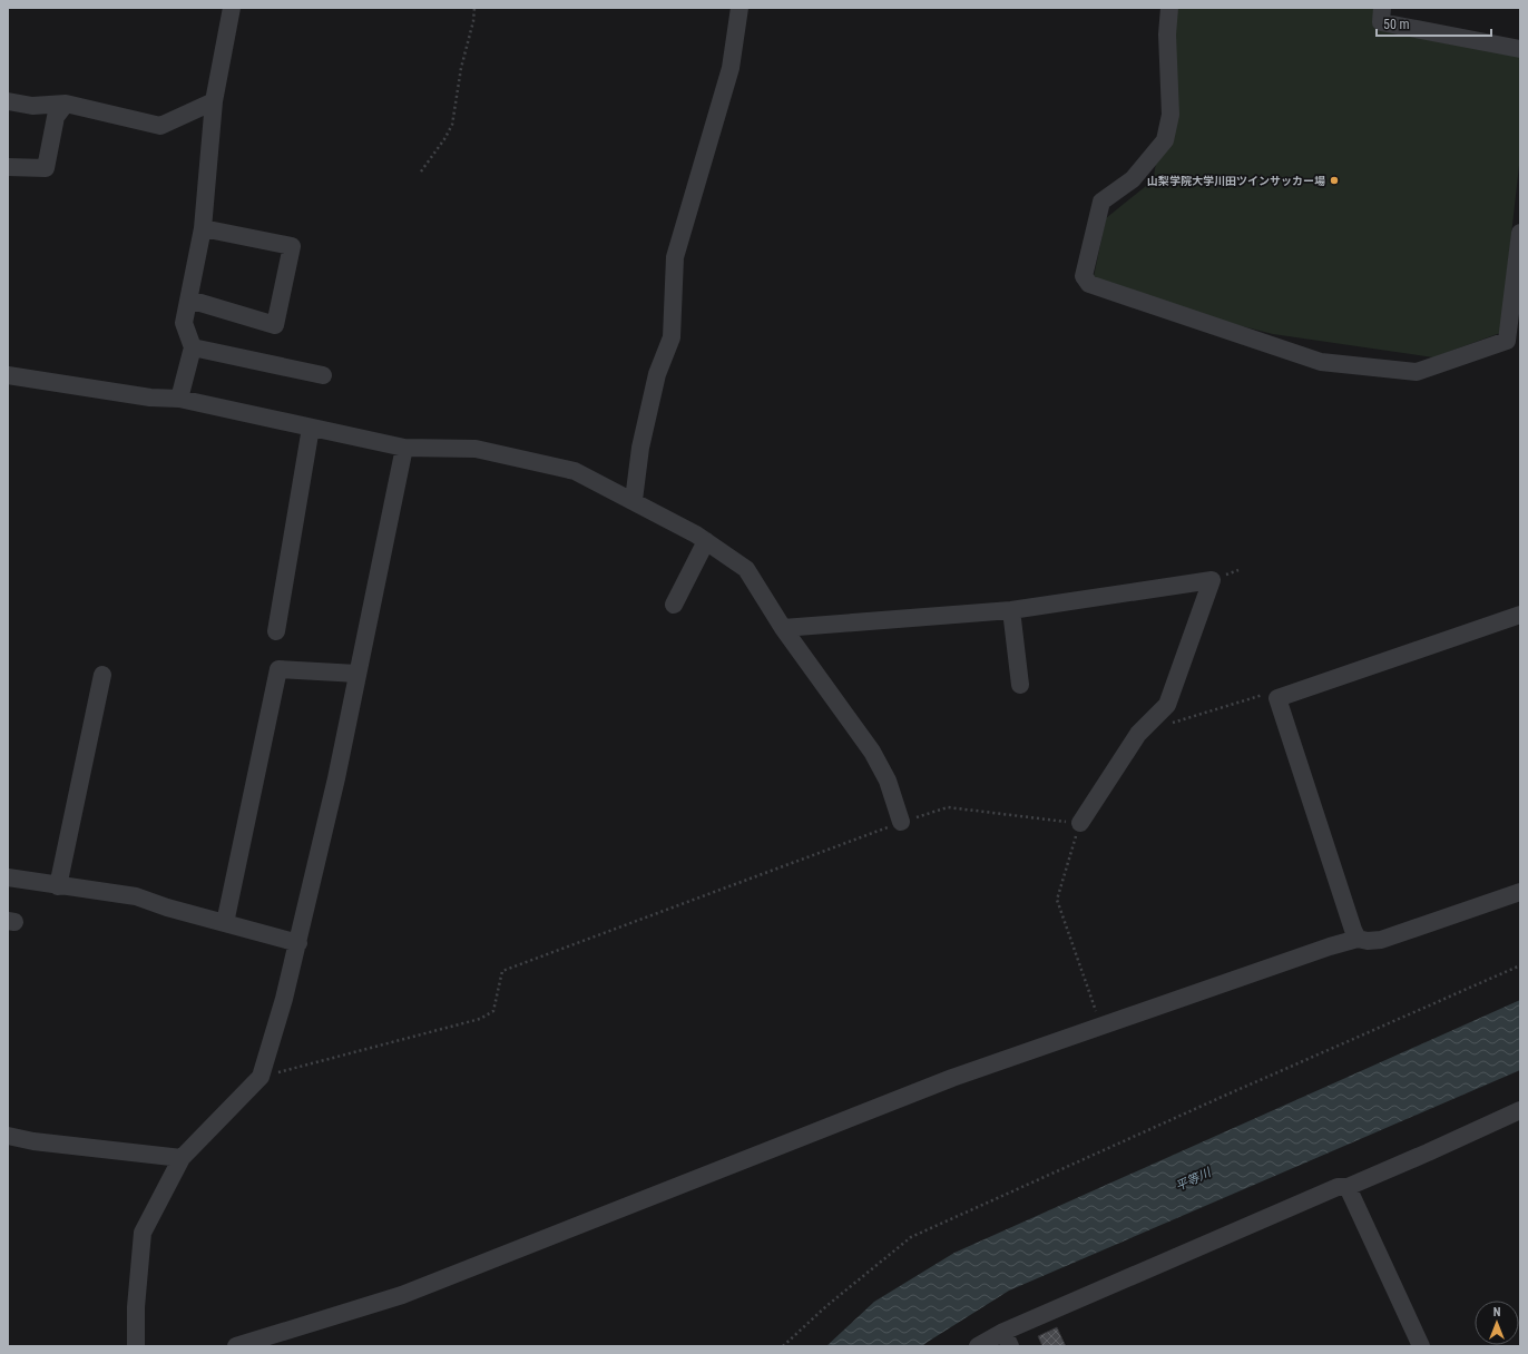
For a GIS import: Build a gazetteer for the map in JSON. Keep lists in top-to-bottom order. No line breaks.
{"water":["平等川"],"places":["山梨学院大学川田ツインサッカー場"],"scale_bar":"50 m","north":"top"}
